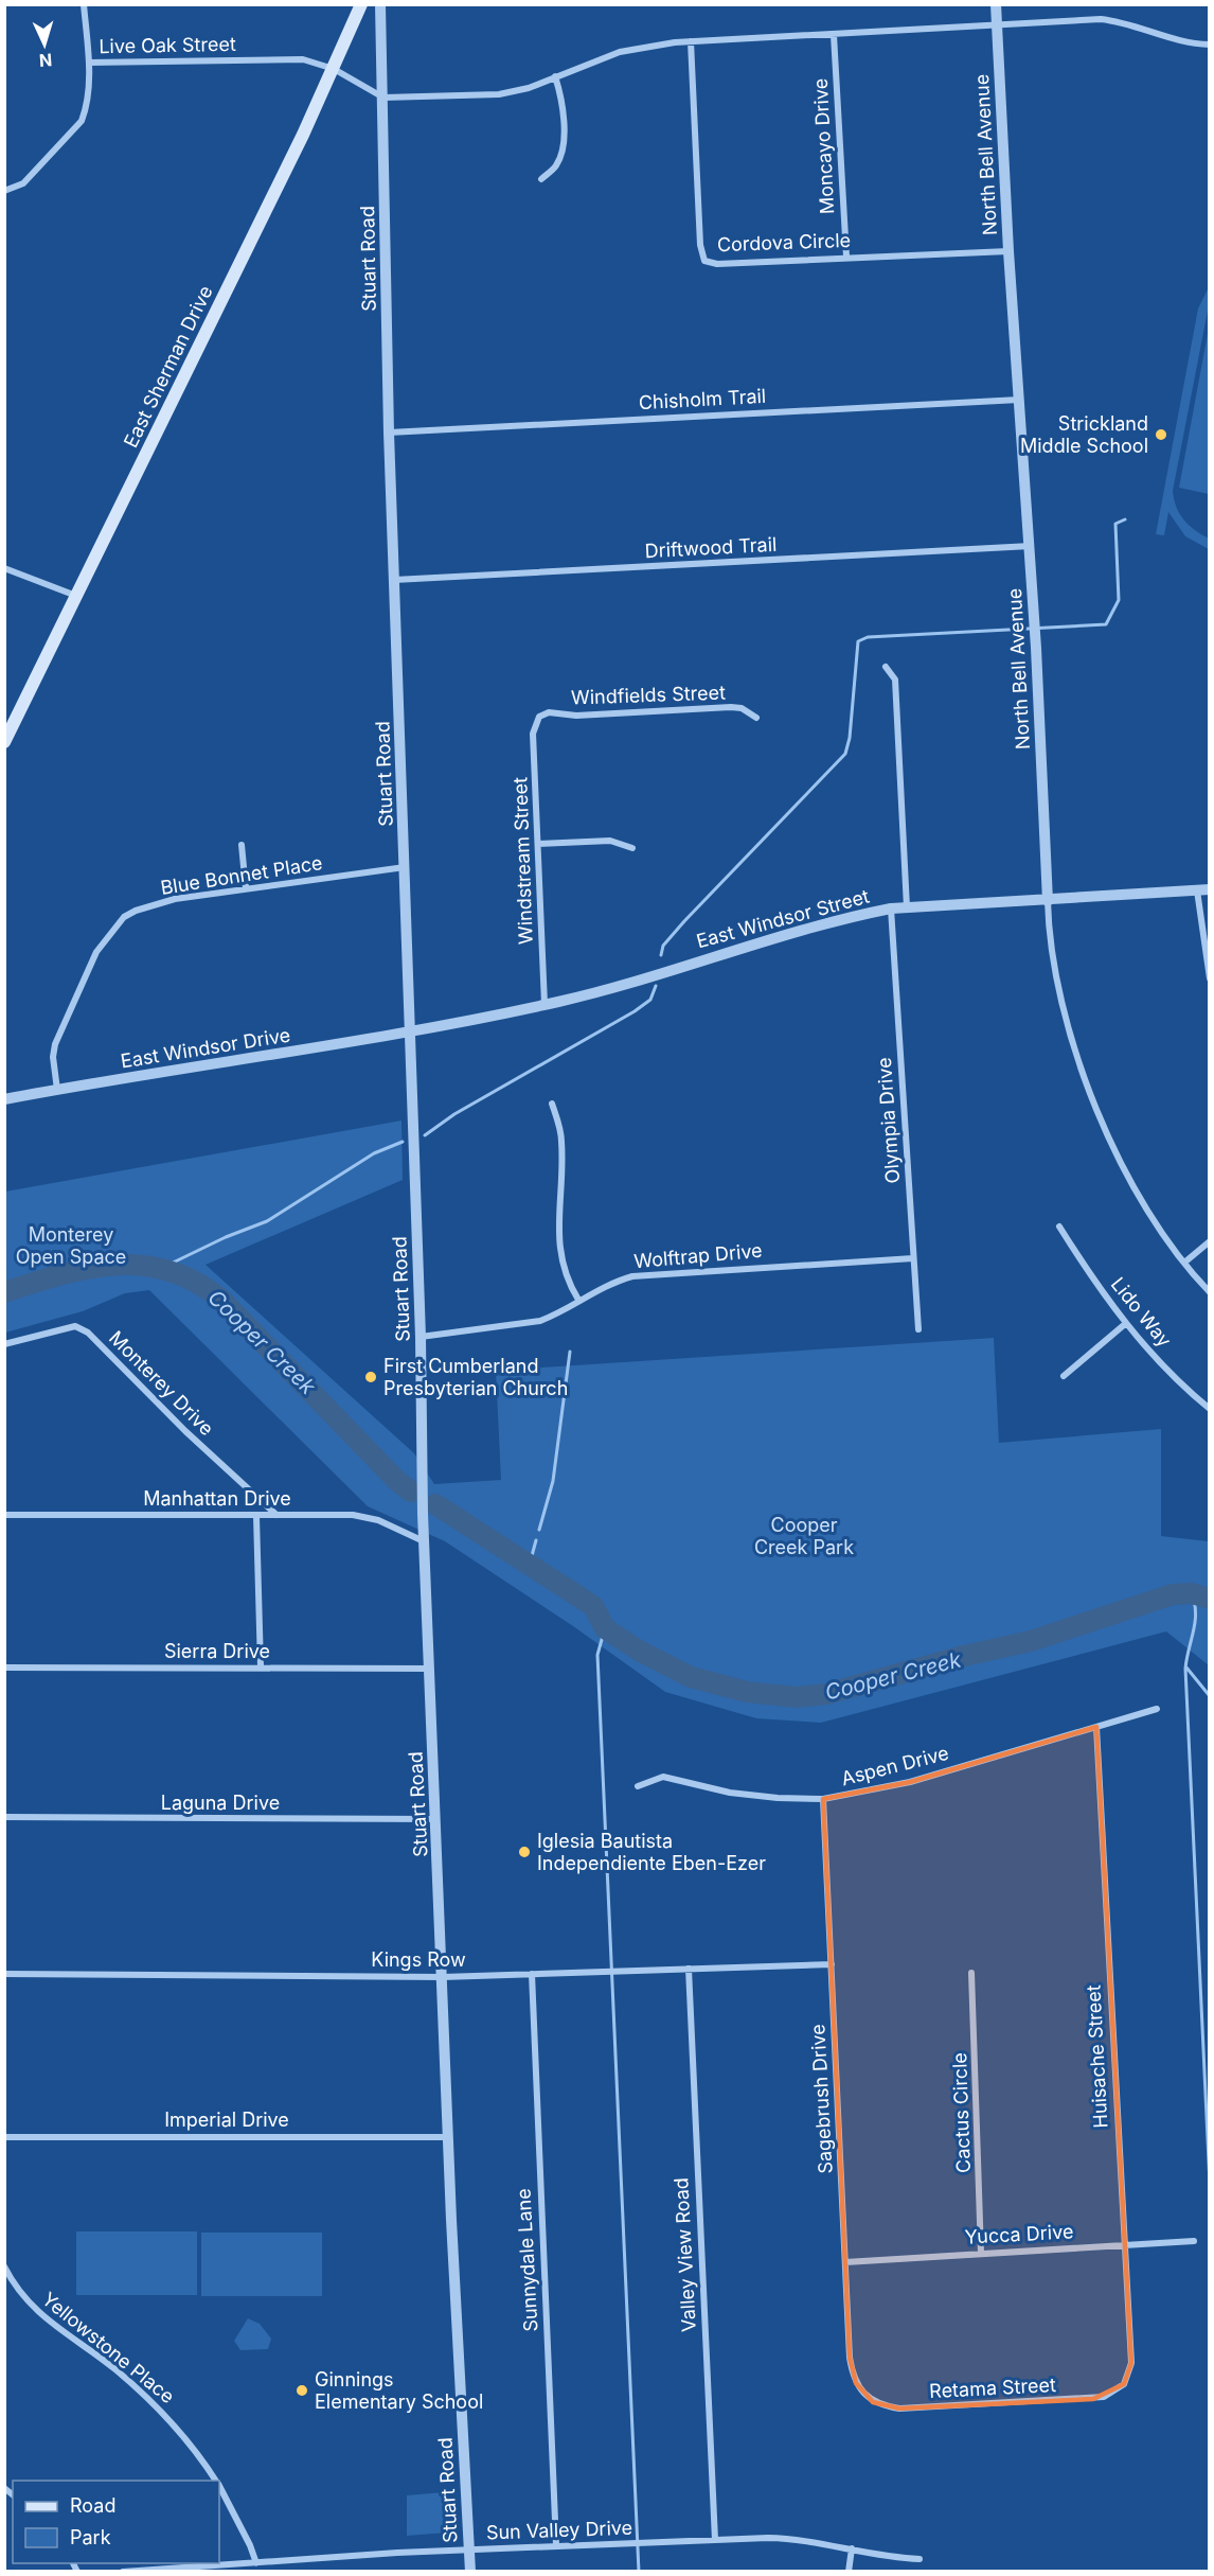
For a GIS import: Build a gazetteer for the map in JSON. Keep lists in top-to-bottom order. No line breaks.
{"streets":{"main road":["East Sherman Drive"],"street":["Live Oak Street","Moncayo Drive","North Bell Avenue","Cordova Circle","Stuart Road","Chisholm Trail","Driftwood Trail","Windfields Street","Windstream Street","Blue Bonnet Place","East Windsor Street","East Windsor Drive","Olympia Drive","Wolftrap Drive","Lido Way","Monterey Drive","Manhattan Drive","Sierra Drive","Aspen Drive","Laguna Drive","Kings Row","Huisache Street","Sagebrush Drive","Cactus Circle","Imperial Drive","Yucca Drive","Valley View Road","Sunnydale Lane","Yellowstone Place","Retama Street","Sun Valley Drive"]},"crossings":[["Live Oak Street","Stuart Road"],["Live Oak Street","East Sherman Drive"],["Moncayo Drive","Cordova Circle"],["North Bell Avenue","Cordova Circle"],["North Bell Avenue","Chisholm Trail"],["North Bell Avenue","Driftwood Trail"],["North Bell Avenue","East Windsor Street"],["Stuart Road","Chisholm Trail"],["Stuart Road","Driftwood Trail"],["Stuart Road","Blue Bonnet Place"],["Stuart Road","East Windsor Street"],["Stuart Road","East Windsor Drive"],["Stuart Road","Wolftrap Drive"],["Stuart Road","Manhattan Drive"],["Stuart Road","Sierra Drive"],["Stuart Road","Laguna Drive"],["Stuart Road","Kings Row"],["Stuart Road","Imperial Drive"],["Stuart Road","Sun Valley Drive"],["Windfields Street","Windstream Street"],["Windstream Street","East Windsor Street"],["Blue Bonnet Place","East Windsor Drive"],["East Windsor Street","East Windsor Drive"],["East Windsor Street","Olympia Drive"],["Olympia Drive","Wolftrap Drive"],["Monterey Drive","Manhattan Drive"],["Aspen Drive","Huisache Street"],["Aspen Drive","Sagebrush Drive"],["Kings Row","Sagebrush Drive"],["Kings Row","Valley View Road"],["Kings Row","Sunnydale Lane"],["Huisache Street","Yucca Drive"],["Huisache Street","Retama Street"],["Sagebrush Drive","Yucca Drive"],["Sagebrush Drive","Retama Street"],["Cactus Circle","Yucca Drive"],["Valley View Road","Sun Valley Drive"],["Sunnydale Lane","Sun Valley Drive"],["Yellowstone Place","Sun Valley Drive"]],"water":["Cooper Creek"],"parks":["Monterey Open Space","Cooper Creek Park"],"places":["Strickland Middle School","First Cumberland Presbyterian Church","Iglesia Bautista Independiente Eben-Ezer","Ginnings Elementary School"],"legend":["Road","Park"],"north":"bottom"}
